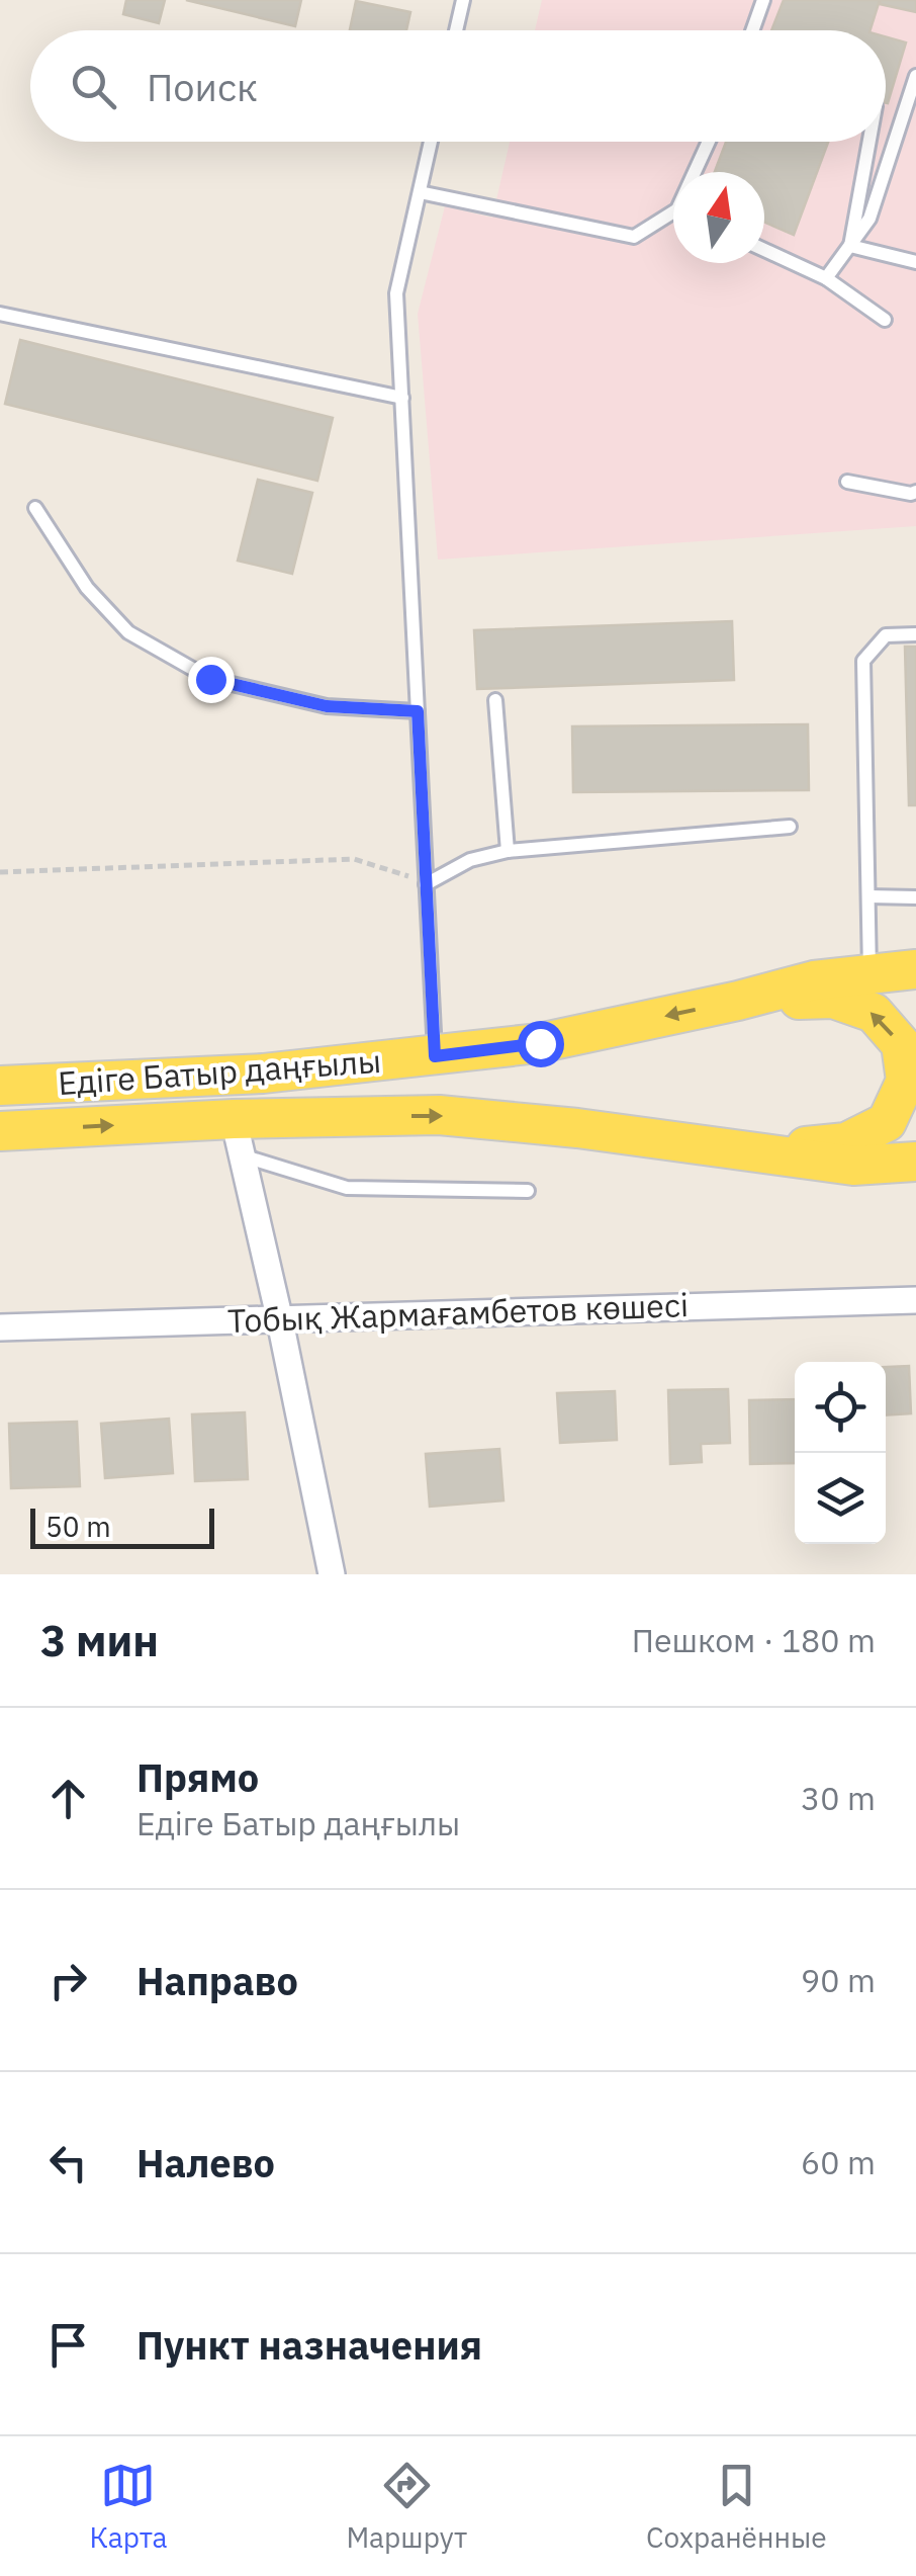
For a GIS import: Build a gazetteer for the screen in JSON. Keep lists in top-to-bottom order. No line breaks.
{"streets":{"main road":["Едіге Батыр даңғылы"],"street":["Тобық Жармағамбетов көшесі"]},"scale_bar":"50 m","north":"top","page":{"search":"Поиск","scale":"50 m","heading":["3 мин","Пешком · 180 m"],"list":[["Прямо","Едіге Батыр даңғылы","30 m"],["Направо","90 m"],["Налево","60 m"],"Пункт назначения"],"nav":["Карта","Маршрут","Сохранённые"]}}
